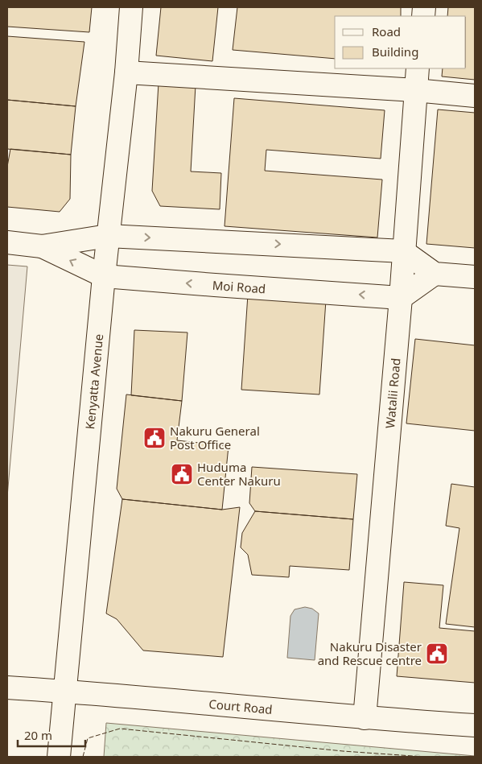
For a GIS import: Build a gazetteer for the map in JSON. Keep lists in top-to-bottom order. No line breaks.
{"streets":{"street":["Moi Road","Kenyatta Avenue","Watalii Road","Court Road"]},"crossings":[["Moi Road","Kenyatta Avenue"],["Moi Road","Watalii Road"],["Kenyatta Avenue","Court Road"],["Watalii Road","Court Road"]],"places":{"public building":["Nakuru General Post Office","Huduma Center Nakuru","Nakuru Disaster and Rescue centre"]},"legend":["Road","Building"],"scale_bar":"20 m"}
